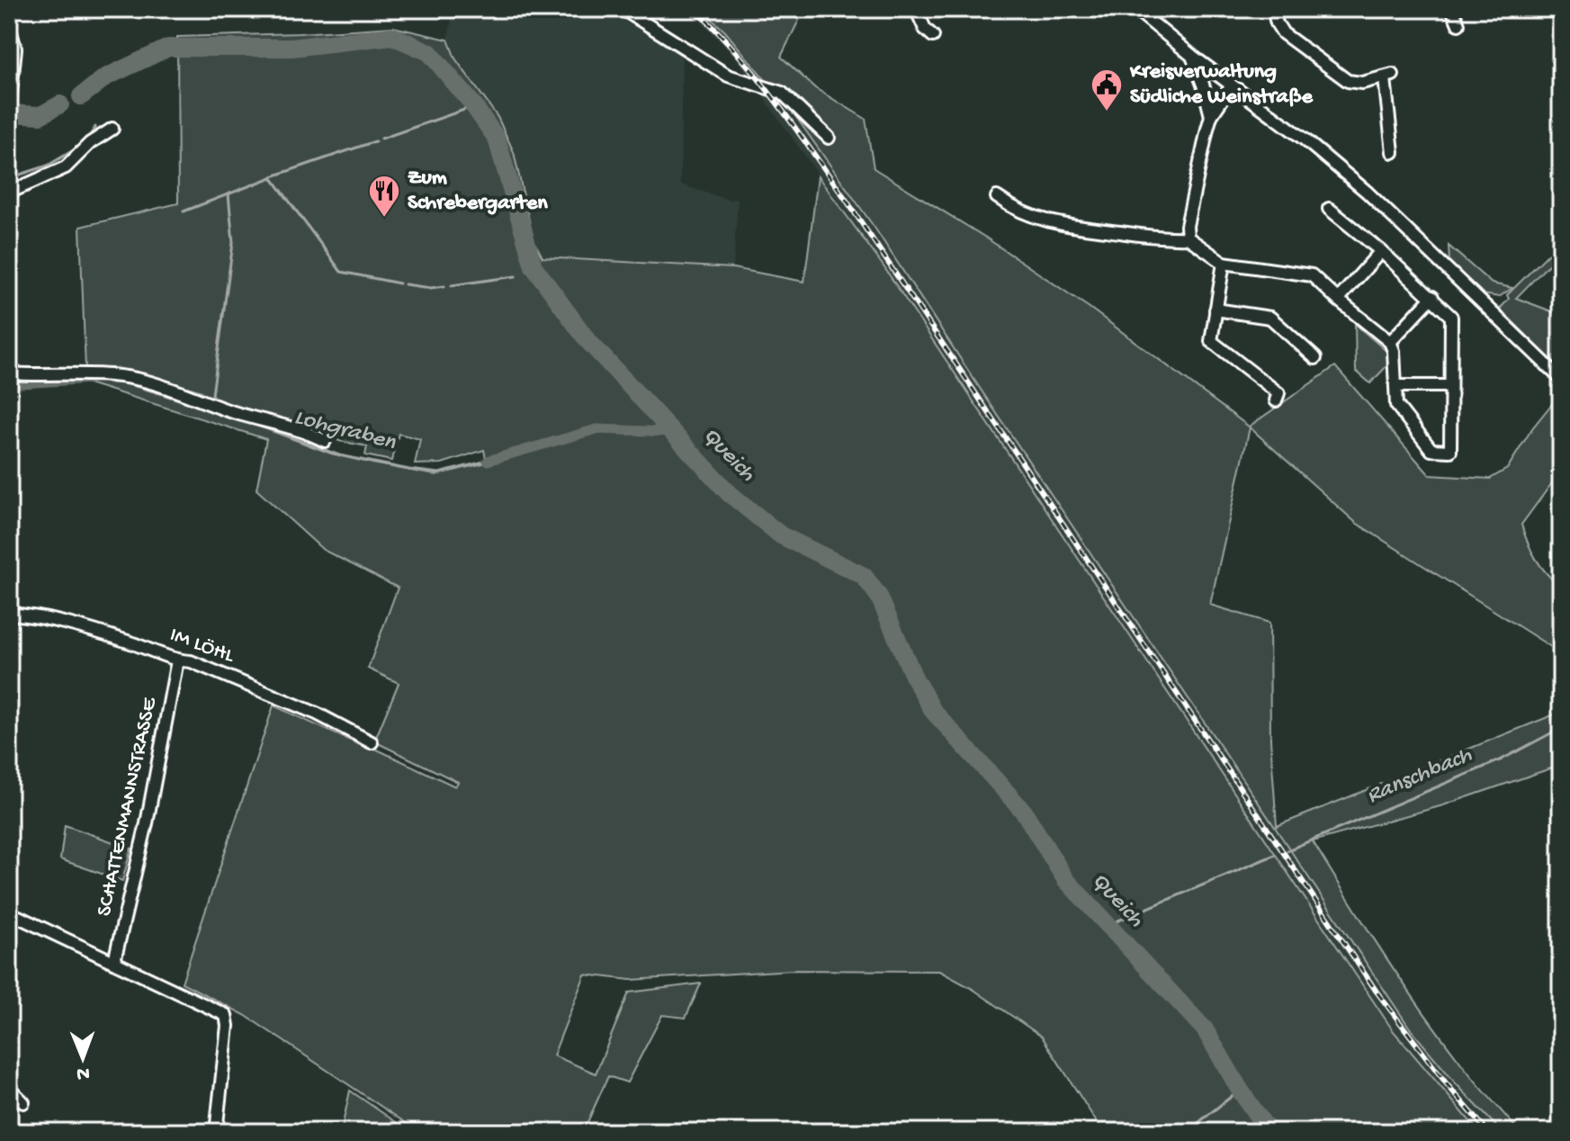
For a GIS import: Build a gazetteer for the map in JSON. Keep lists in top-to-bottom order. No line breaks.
{"streets":{"street":["IM LÖHL","SCHATTENMANNSTRASSE"]},"crossings":[["IM LÖHL","SCHATTENMANNSTRASSE"]],"water":["Lohgraben","Queich","Ranschbach"],"places":{"public building":["Kreisverwaltung Südliche Weinstraße"],"restaurant":["Zum Schrebergarten"]},"north":"bottom"}
